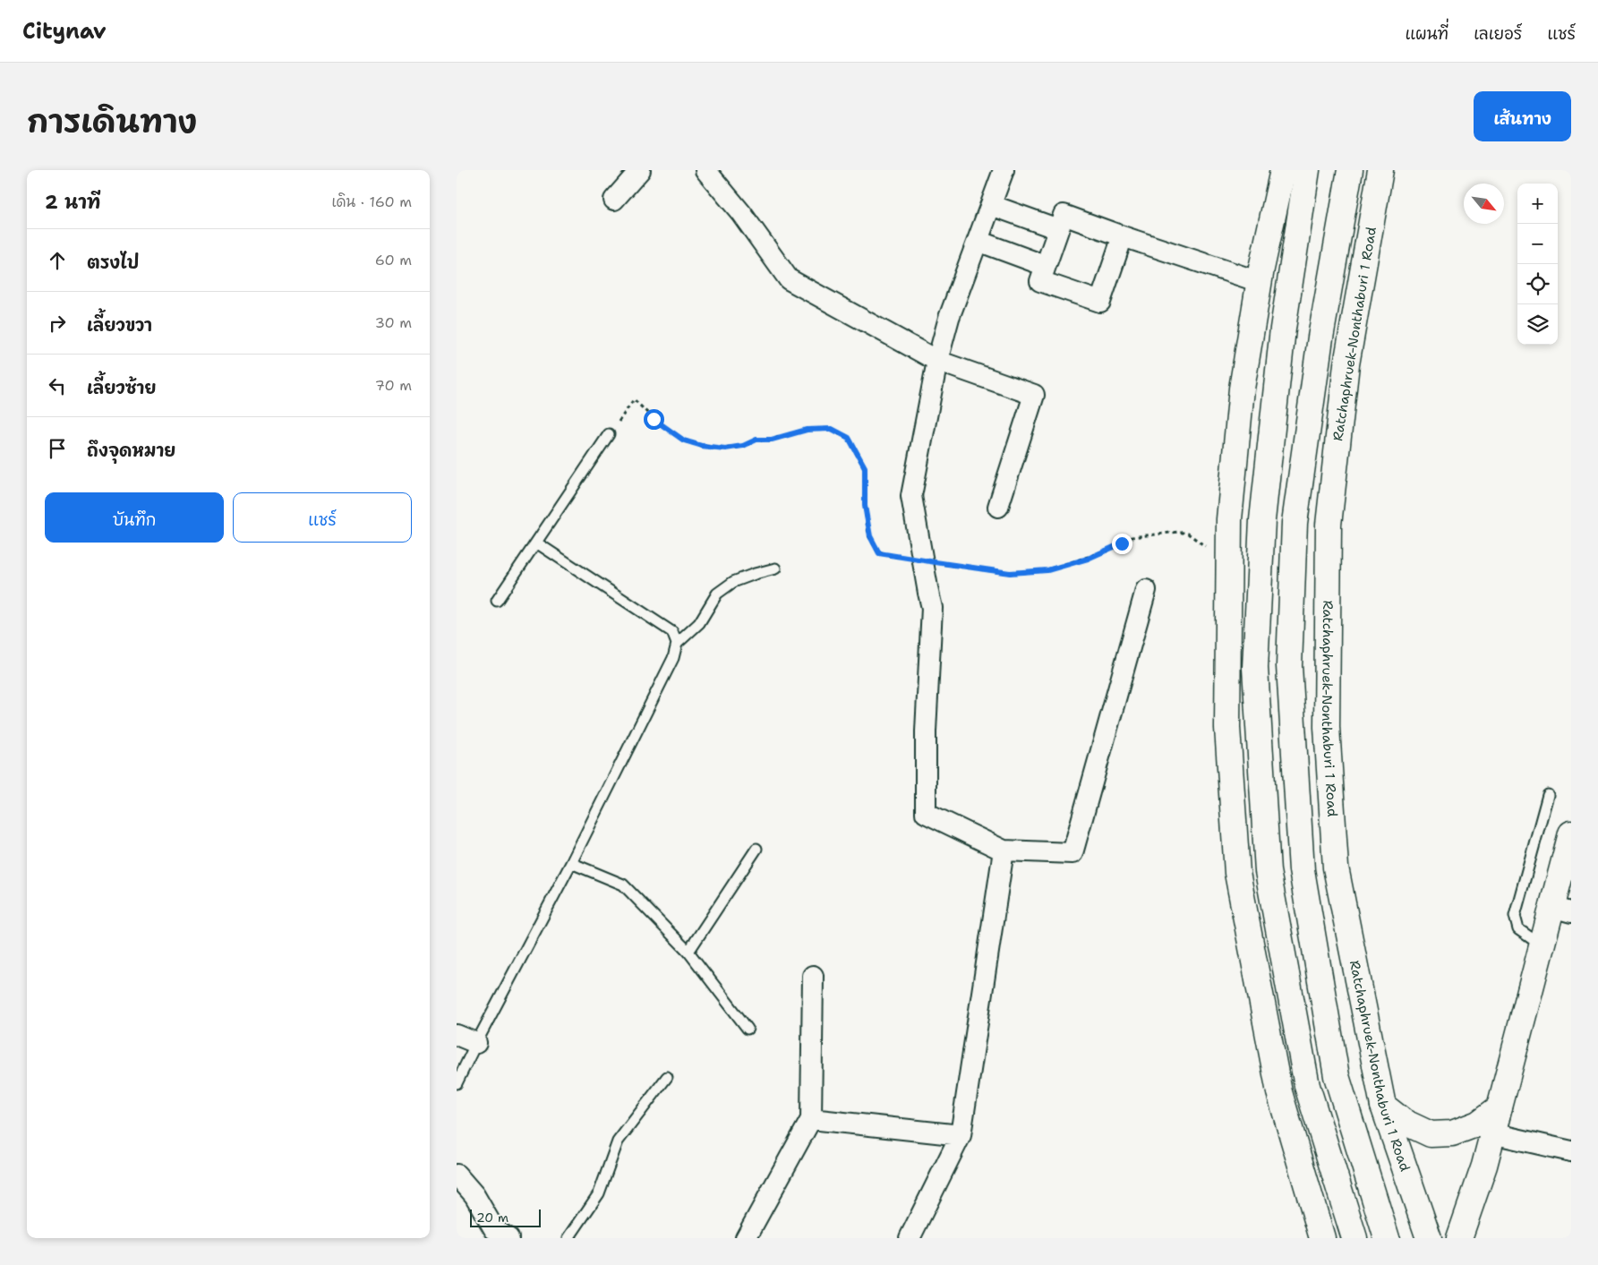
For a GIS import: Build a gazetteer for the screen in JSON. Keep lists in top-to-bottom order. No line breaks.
{"streets":{"street":["Ratchaphruek-Nonthaburi 1 Road"]},"scale_bar":"20 m","north":"bottom right","page":{"header":"Citynav","nav":["แผนที่","เลเยอร์","แชร์"],"title":"การเดินทาง","buttons":["เส้นทาง",["บันทึก","แชร์"]],"heading":["2 นาที","เดิน · 160 m"],"map_buttons":["+","−"],"list":[["ตรงไป","60 m"],["เลี้ยวขวา","30 m"],["เลี้ยวซ้าย","70 m"],"ถึงจุดหมาย"],"scale":"20 m"}}
